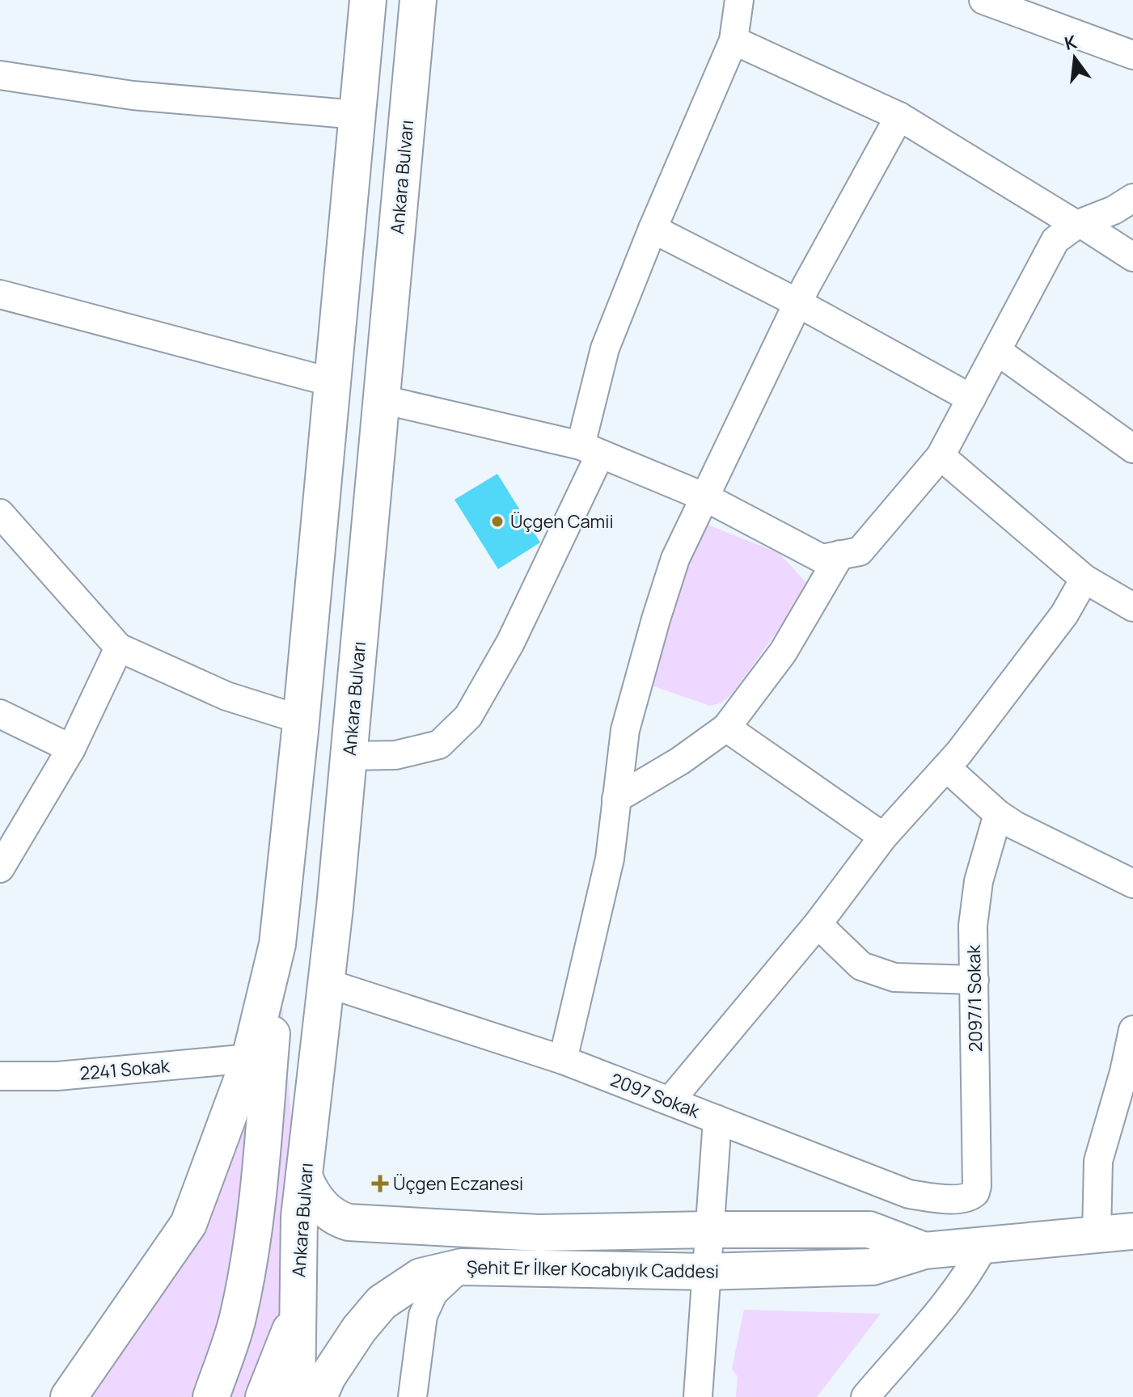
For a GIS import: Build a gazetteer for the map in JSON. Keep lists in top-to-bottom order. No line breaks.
{"streets":{"main road":["Ankara Bulvarı","Şehit Er İlker Kocabıyık Caddesi"],"street":["2097/1 Sokak","2241 Sokak","2097 Sokak"]},"crossings":[["Ankara Bulvarı","2097 Sokak"],["Ankara Bulvarı","Şehit Er İlker Kocabıyık Caddesi"],["2097/1 Sokak","2097 Sokak"]],"places":{"other":["Üçgen Camii"],"health":["Üçgen Eczanesi"]},"north":"top"}
